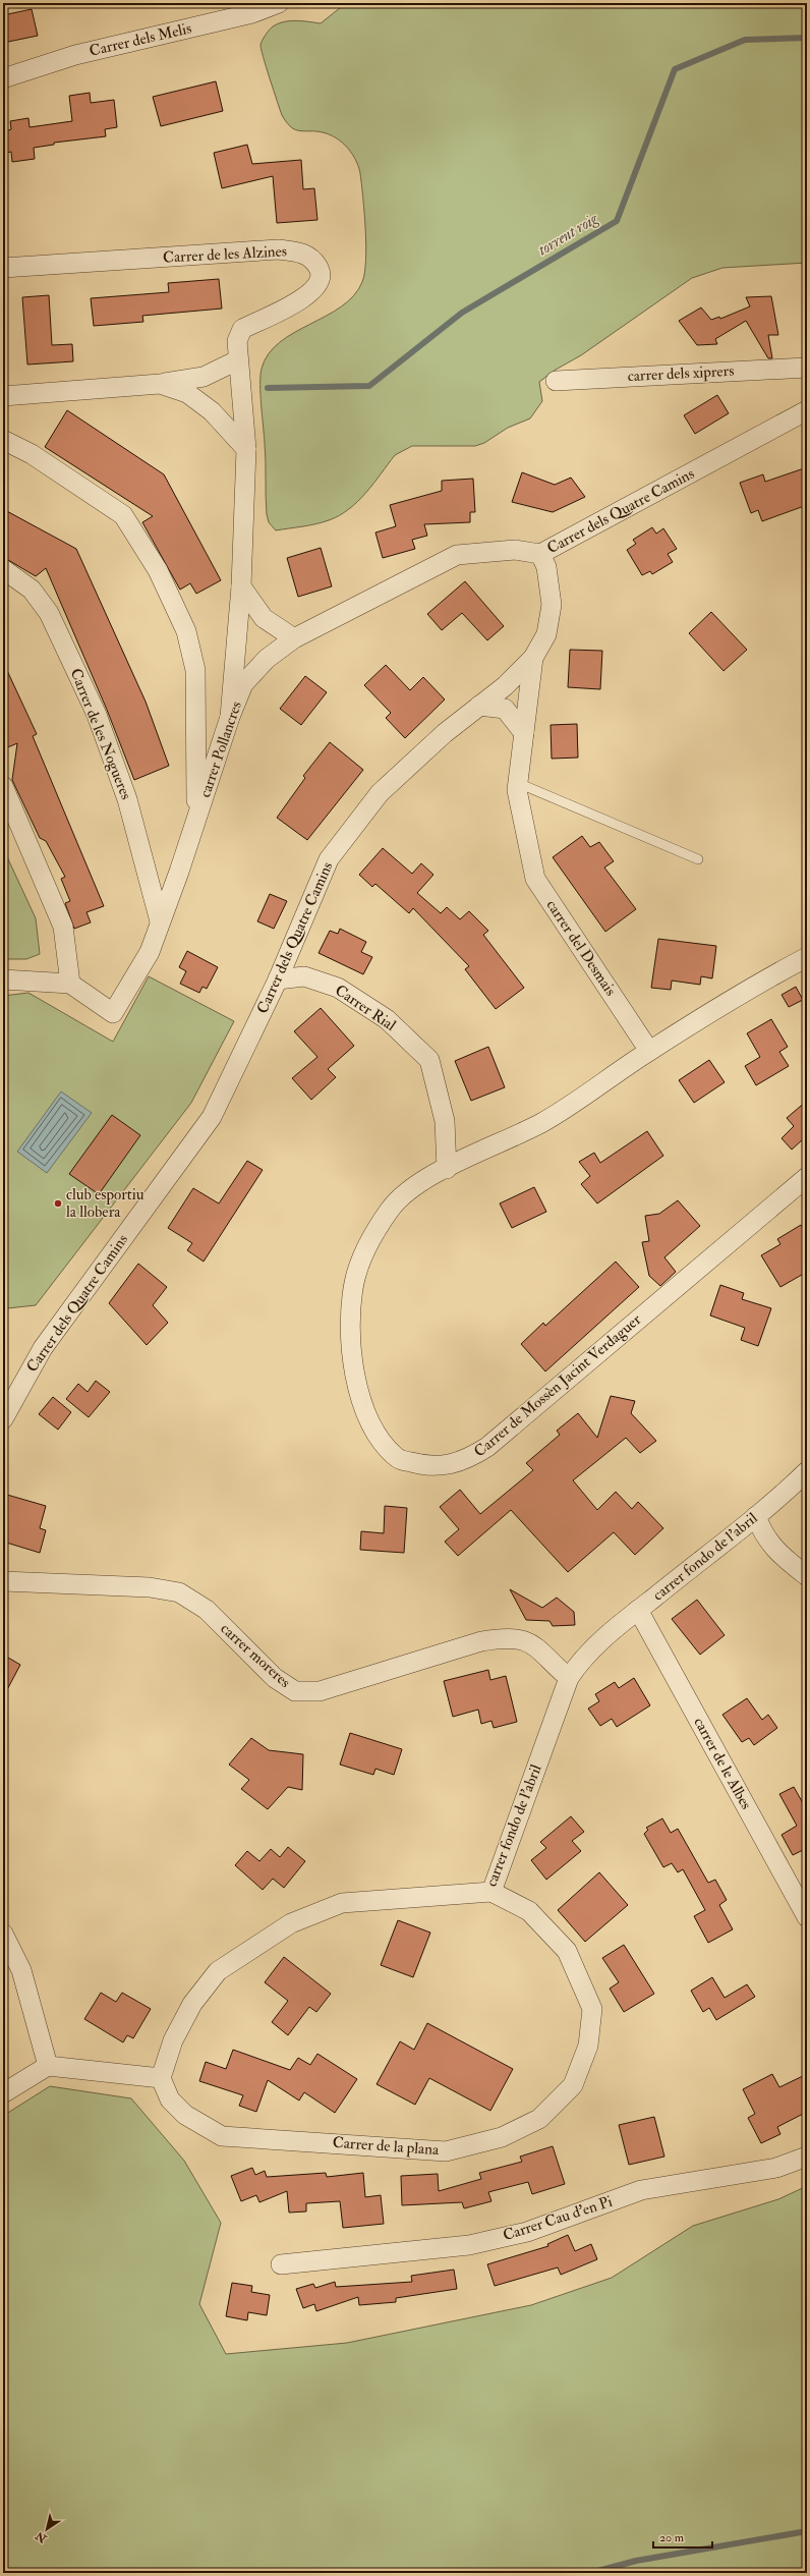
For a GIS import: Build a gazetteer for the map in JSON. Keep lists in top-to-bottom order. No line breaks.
{"streets":{"street":["Carrer dels Melis","Carrer de les Alzines","carrer dels xiprers","Carrer dels Quatre Camins","Carrer de les Nogueres","carrer Pollancres","carrer del Desmais","Carrer Rial","Carrer de Mossèn Jacint Verdaguer","carrer fondo de l'abril","carrer moreres","carrer de le Albes","Carrer de la plana","Carrer Cau d'en Pi"]},"crossings":[["Carrer de les Alzines","carrer Pollancres"],["Carrer dels Quatre Camins","carrer Pollancres"],["Carrer dels Quatre Camins","carrer del Desmais"],["Carrer dels Quatre Camins","Carrer Rial"],["Carrer de les Nogueres","carrer Pollancres"],["carrer del Desmais","Carrer de Mossèn Jacint Verdaguer"],["Carrer Rial","Carrer de Mossèn Jacint Verdaguer"],["carrer fondo de l'abril","carrer moreres"],["carrer fondo de l'abril","carrer de le Albes"],["carrer fondo de l'abril","Carrer de la plana"]],"water":["torrent roig"],"places":["club esportiu la llobera"],"scale_bar":"20 m","north":"bottom left"}
